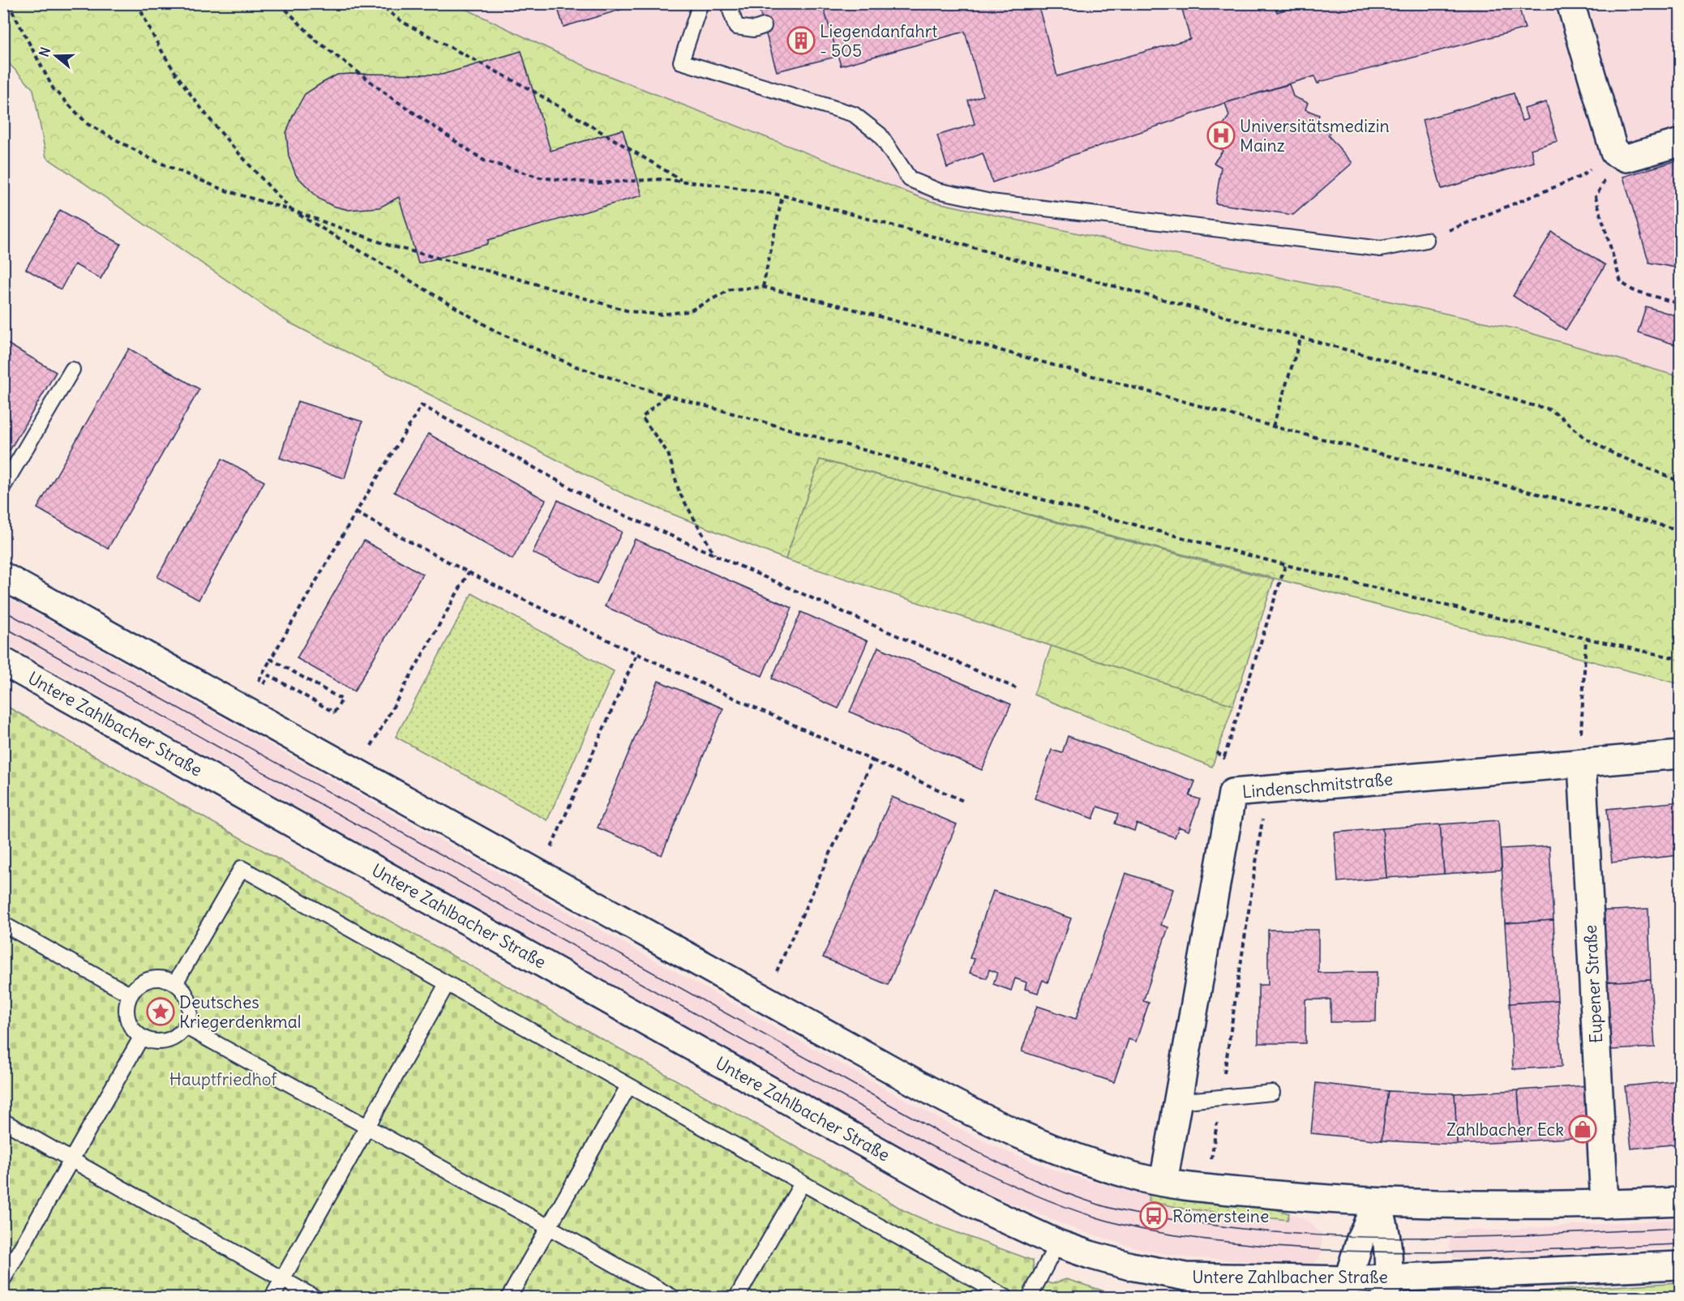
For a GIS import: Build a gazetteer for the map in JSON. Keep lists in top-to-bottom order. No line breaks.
{"streets":{"street":["Untere Zahlbacher Straße","Lindenschmitstraße","Eupener Straße"]},"crossings":[["Lindenschmitstraße","Eupener Straße"]],"parks":["Hauptfriedhof"],"places":{"building":["Liegendanfahrt - 505"],"hospital":["Universitätsmedizin Mainz"],"place":["Deutsches Kriegerdenkmal"],"shop":["Zahlbacher Eck"],"bus stop":["Römersteine"]},"north":"left"}
